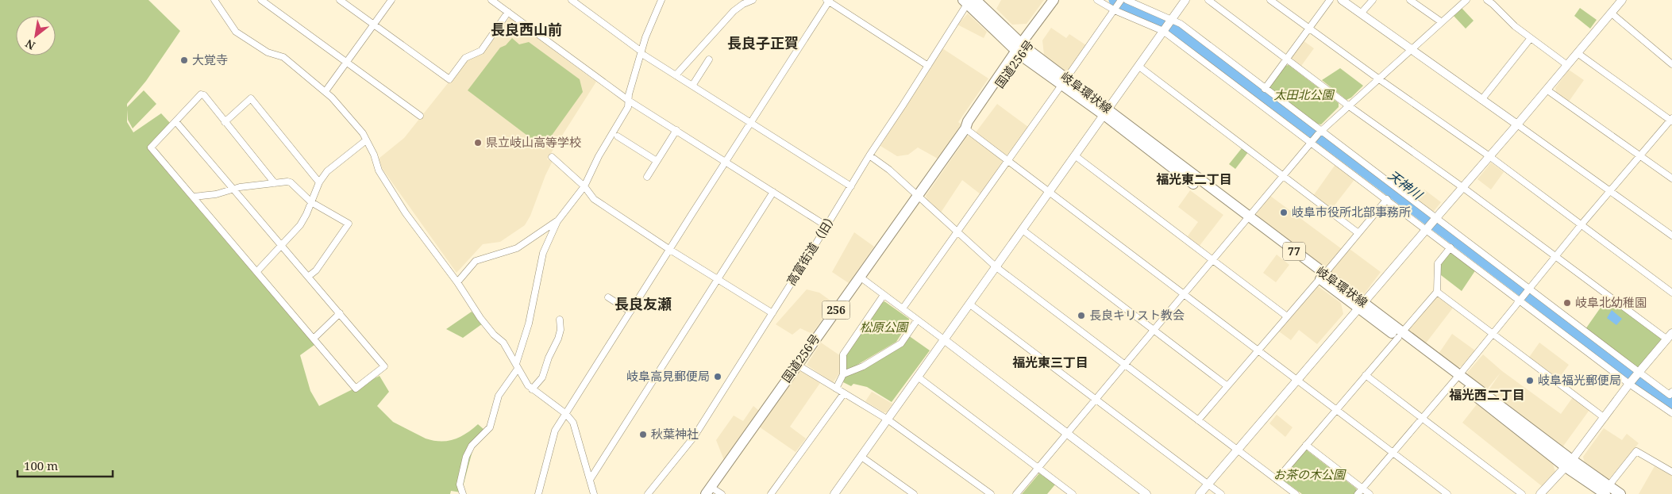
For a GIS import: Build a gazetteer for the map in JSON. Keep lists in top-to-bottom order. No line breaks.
{"streets":{"main road":["国道256号","岐阜環状線","77","256"],"street":["高富街道（旧）"]},"crossings":[["国道256号","岐阜環状線"],["岐阜環状線","高富街道（旧）"]],"districts":["長良西山前","長良子正賀","福光東二丁目","長良友瀬","福光東三丁目","福光西二丁目"],"water":["天神川"],"parks":["太田北公園","松原公園","お茶の木公園"],"places":["大覚寺","県立岐山高等学校","岐阜市役所北部事務所","岐阜北幼稚園","長良キリスト教会","岐阜高見郵便局","岐阜福光郵便局","秋葉神社"],"scale_bar":"100 m","north":"bottom left"}
